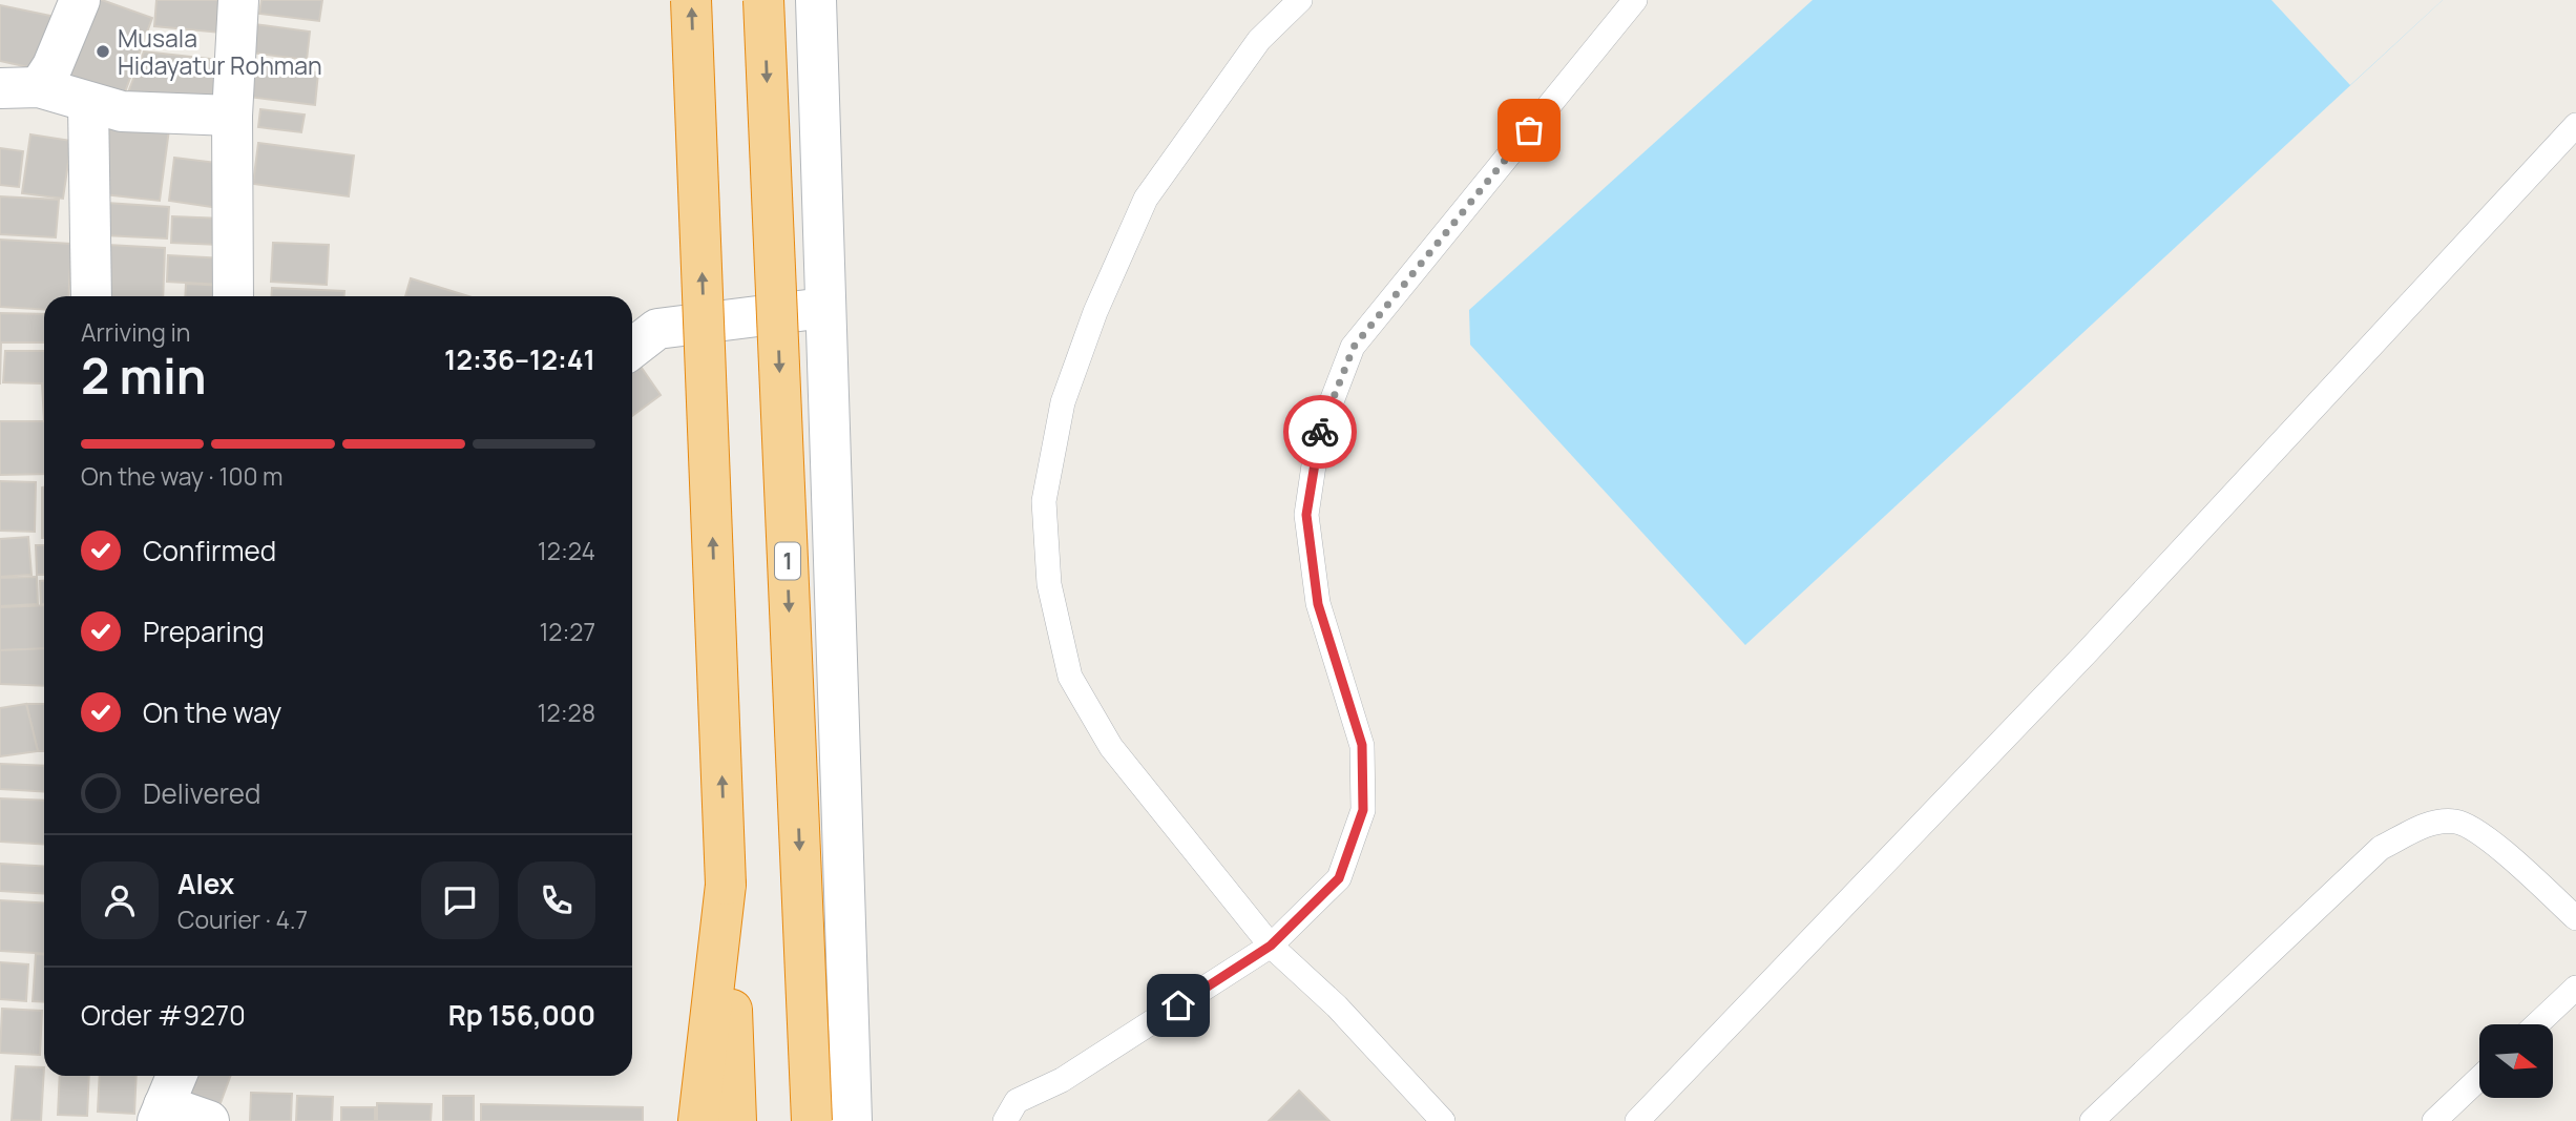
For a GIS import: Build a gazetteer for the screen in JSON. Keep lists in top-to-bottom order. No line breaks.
{"streets":{"highway":["1"]},"places":["Musala Hidayatur Rohman"],"north":"right","page":{"heading":["2 min","Arriving in","12:36–12:41"],"panel":["Alex","Courier · 4.7","Order #9270","Rp 156,000"],"bar":"On the way · 100 m","list":[["Confirmed","12:24"],["Preparing","12:27"],["On the way","12:28"],"Delivered"]}}
